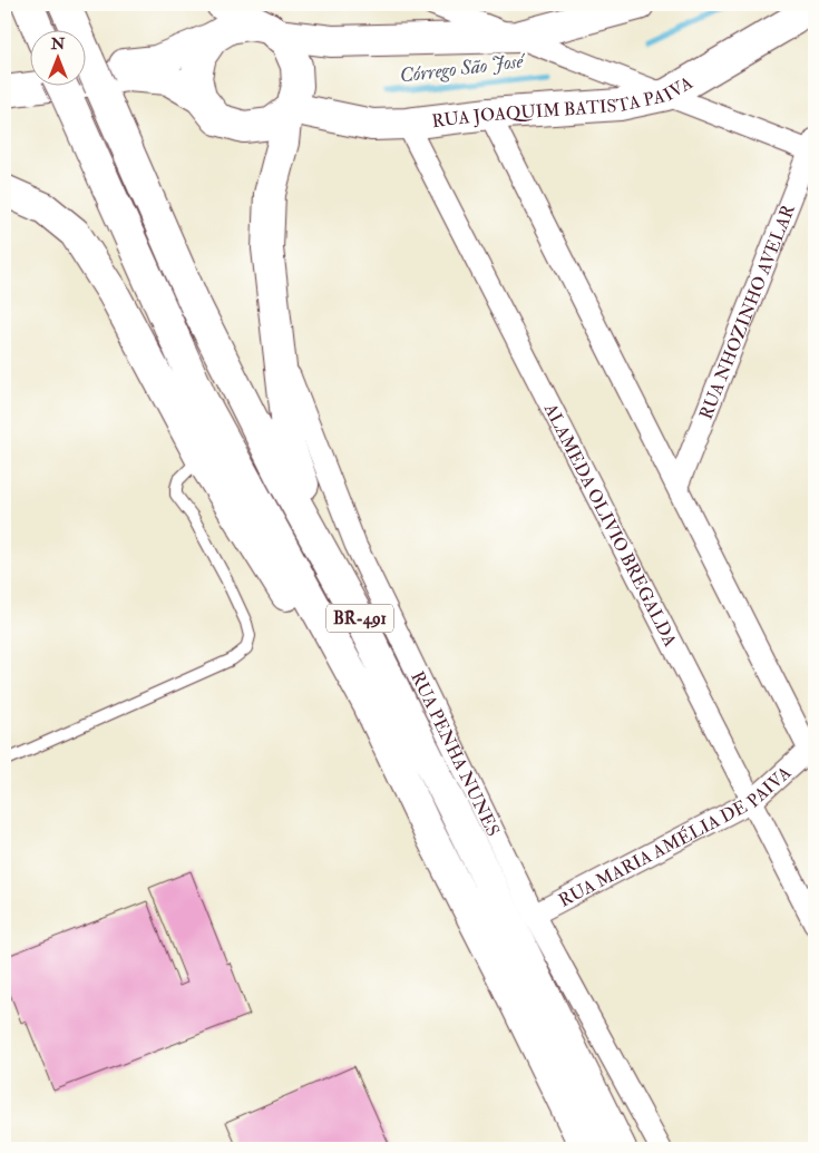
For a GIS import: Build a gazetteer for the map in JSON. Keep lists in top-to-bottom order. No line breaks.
{"streets":{"main road":["RUA JOAQUIM BATISTA PAIVA","BR-491"],"street":["RUA NHOZINHO AVELAR","ALAMEDA OLIVIO BREGALDA","RUA PENHA NUNES","RUA MARIA AMÉLIA DE PAIVA"]},"crossings":[["RUA JOAQUIM BATISTA PAIVA","ALAMEDA OLIVIO BREGALDA"],["ALAMEDA OLIVIO BREGALDA","RUA MARIA AMÉLIA DE PAIVA"],["RUA PENHA NUNES","RUA MARIA AMÉLIA DE PAIVA"]],"water":["Córrego São José"],"north":"top"}
